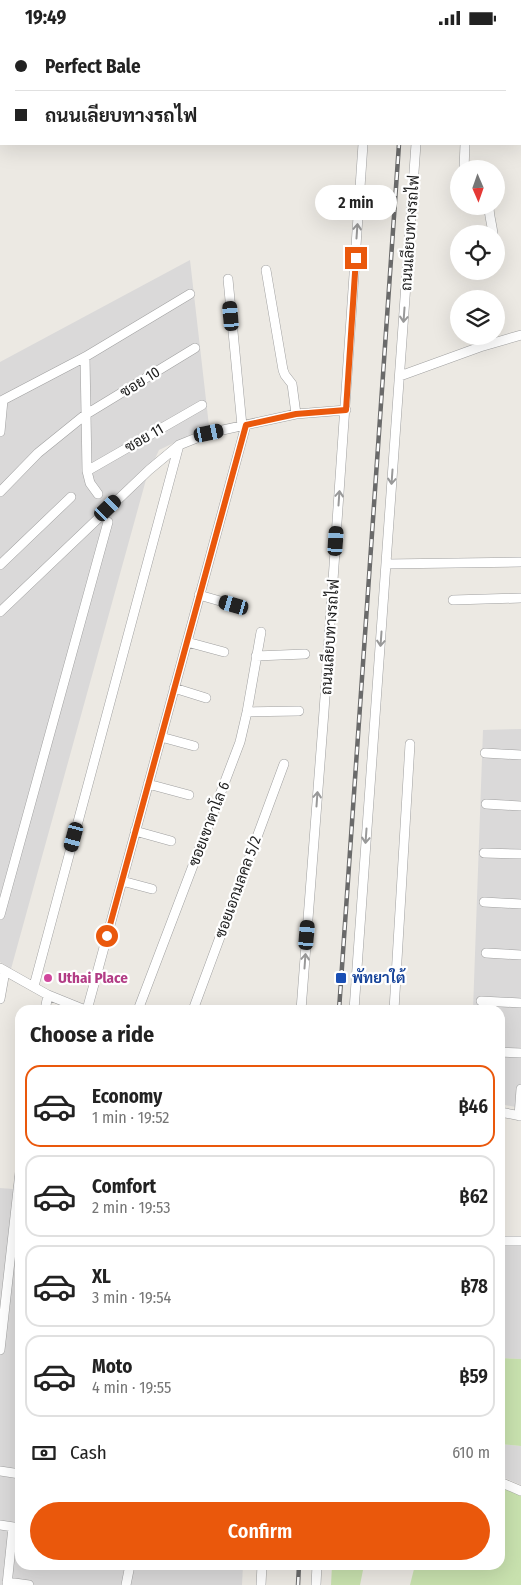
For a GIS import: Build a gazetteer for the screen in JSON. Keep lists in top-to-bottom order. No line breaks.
{"streets":{"street":["ถนนเลียบทางรถไฟ","ซอย 10","ซอย 11","ซอยเขาตาโล 6","ซอยเอกมลคล 5/2"]},"places":{"other":["Uthai Place"],"transit":["พัทยาใต้"]},"north":"bottom","page":{"status":"19:49","banner":["Perfect Bale","ถนนเลียบทางรถไฟ"],"bubble":"2 min","heading":"Choose a ride","list":[{"name":"Economy","note":"1 min · 19:52","value":"฿46"},{"name":"Comfort","note":"2 min · 19:53","value":"฿62"},{"name":"XL","note":"3 min · 19:54","value":"฿78"},{"name":"Moto","note":"4 min · 19:55","value":"฿59"}],"pay":["Cash","610 m"],"buttons":"Confirm"}}
